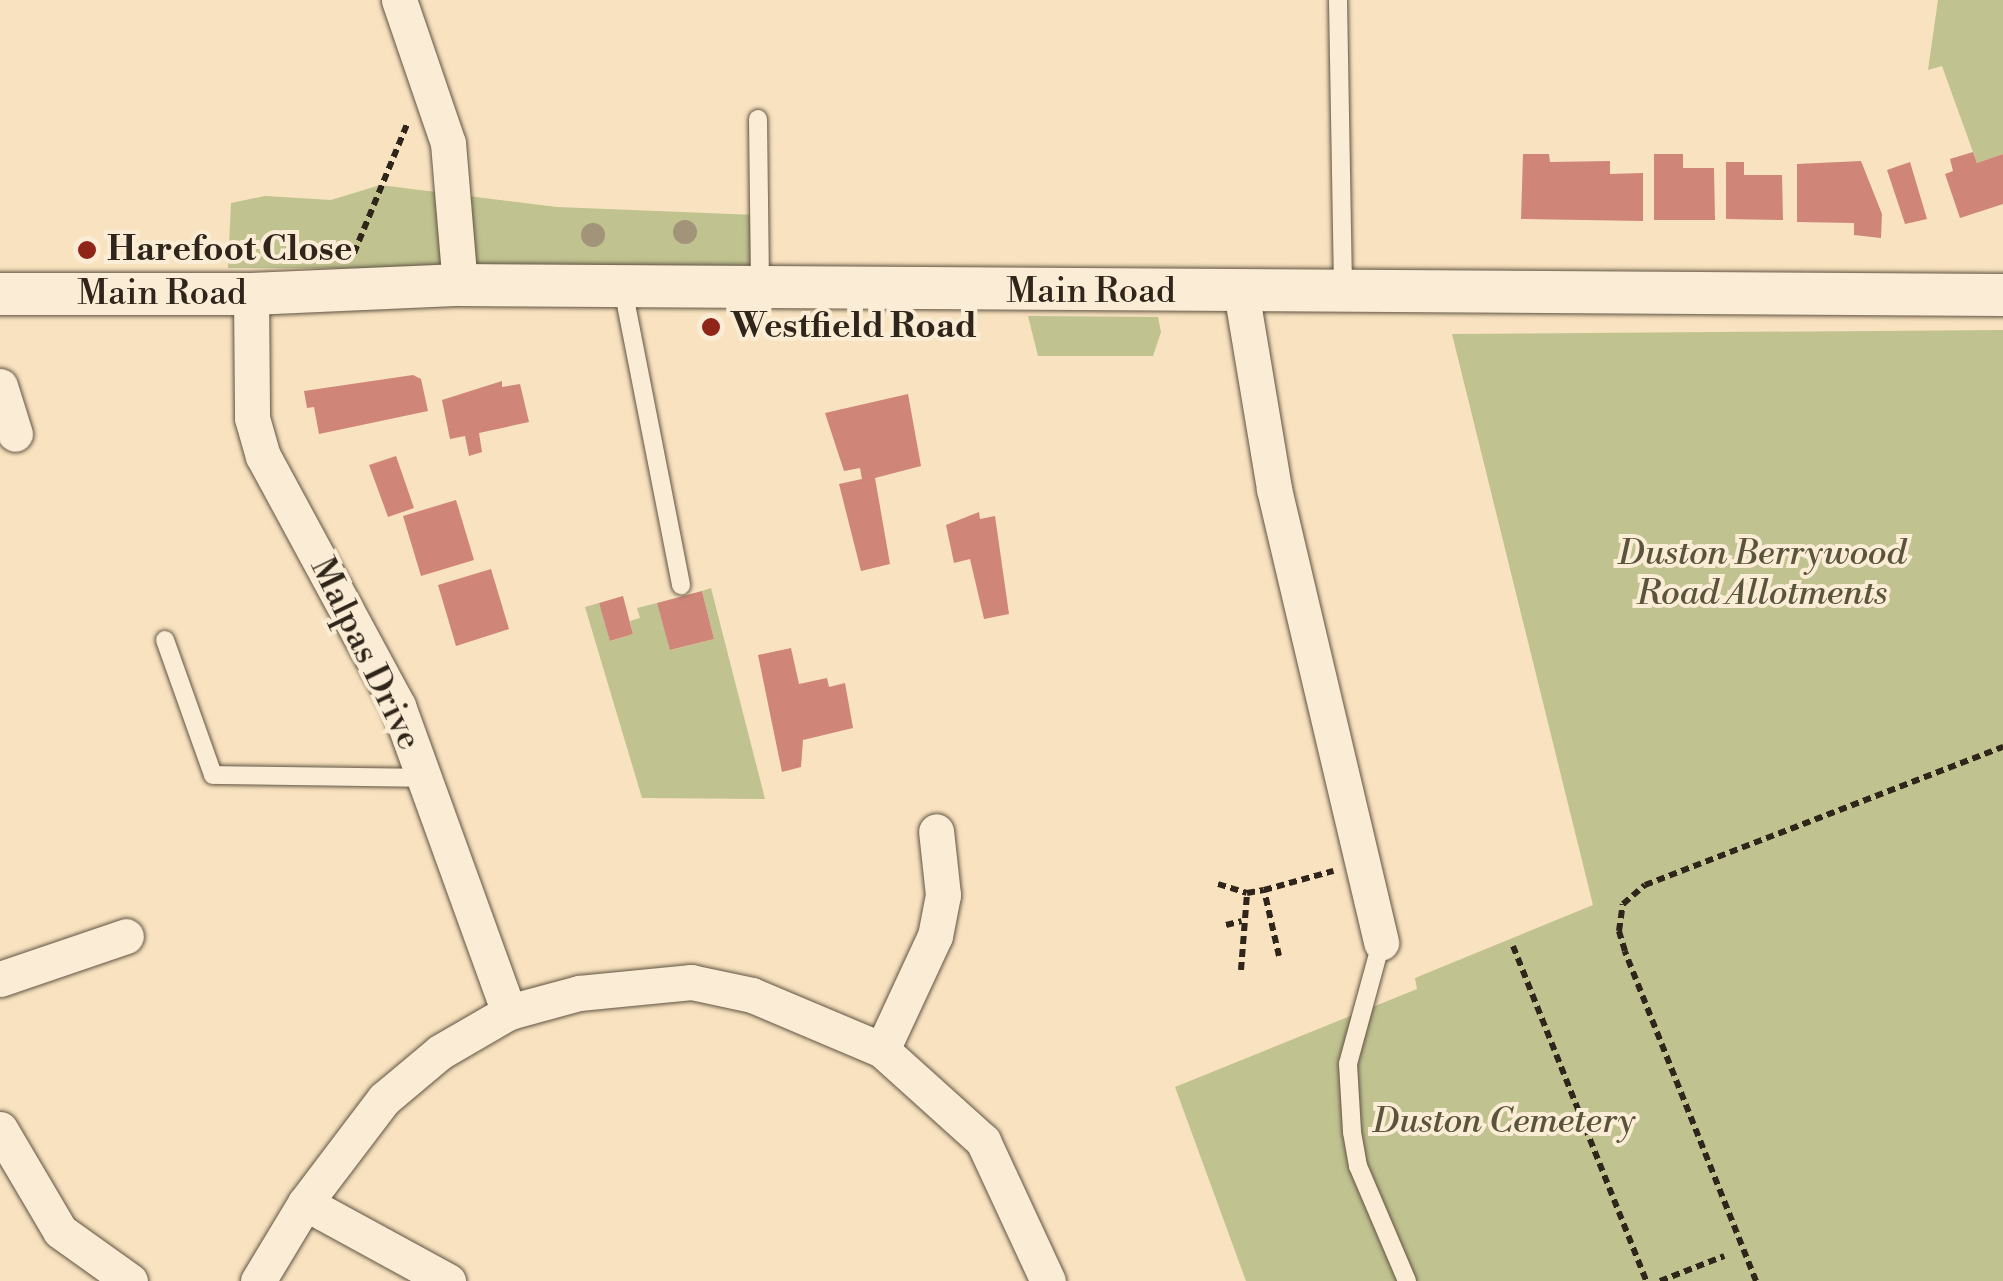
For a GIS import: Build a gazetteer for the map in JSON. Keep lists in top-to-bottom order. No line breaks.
{"streets":{"street":["Main Road","Malpas Drive"]},"crossings":[["Main Road","Malpas Drive"]],"parks":["Duston Berrywood Road Allotments","Duston Cemetery"],"places":["Harefoot Close","Westfield Road"]}
